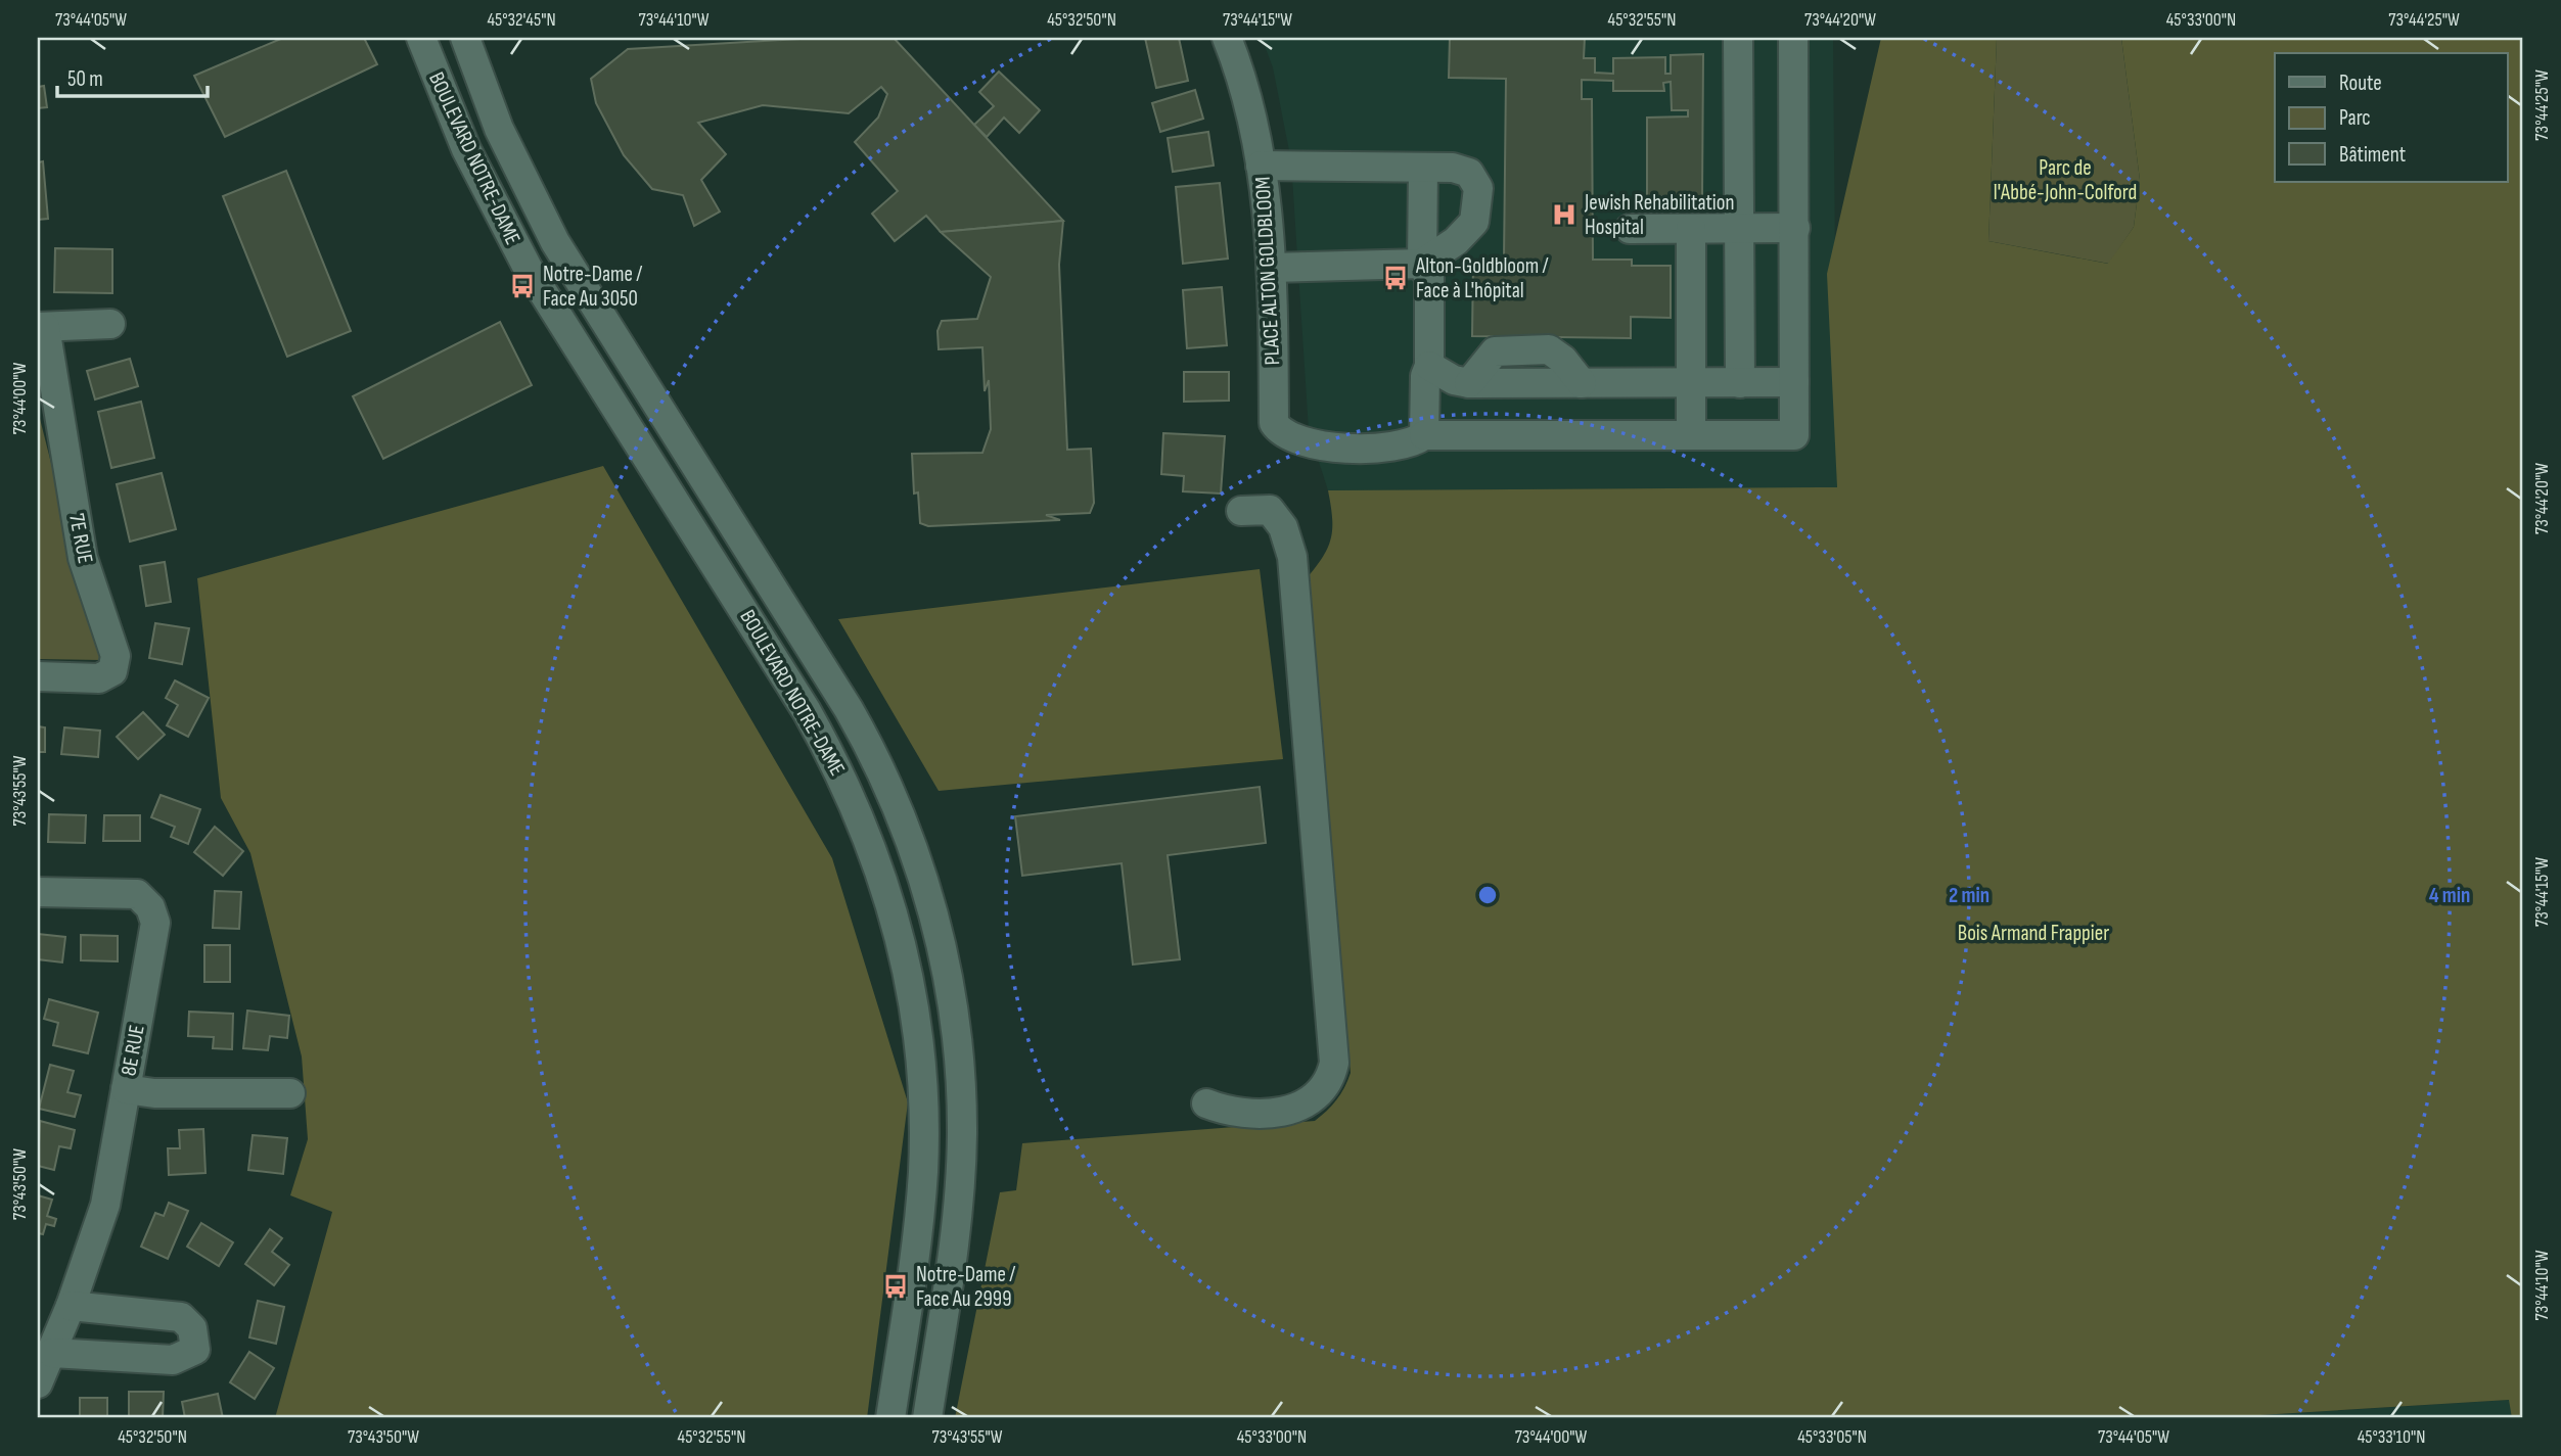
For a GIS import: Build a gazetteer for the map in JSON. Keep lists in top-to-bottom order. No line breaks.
{"streets":{"street":["BOULEVARD NOTRE-DAME","PLACE ALTON GOLDBLOOM","7E RUE","8E RUE"]},"parks":["Parc de l'Abbé-John-Colford","Bois Armand Frappier"],"places":{"hospital":["Jewish Rehabilitation Hospital"],"bus stop":["Alton-Goldbloom / Face à L'hôpital","Notre-Dame / Face Au 3050","Notre-Dame / Face Au 2999"]},"legend":["Route","Parc","Bâtiment"],"scale_bar":"50 m","coordinates":["73°44'05\"W","45°32'45\"N","73°44'10\"W","45°32'50\"N","73°44'15\"W","45°32'55\"N","73°44'20\"W","45°33'00\"N","73°44'25\"W","73°44'00\"W","73°43'55\"W","73°43'50\"W","45°33'05\"N","45°33'10\"N"],"rings":["2 min","4 min"]}
